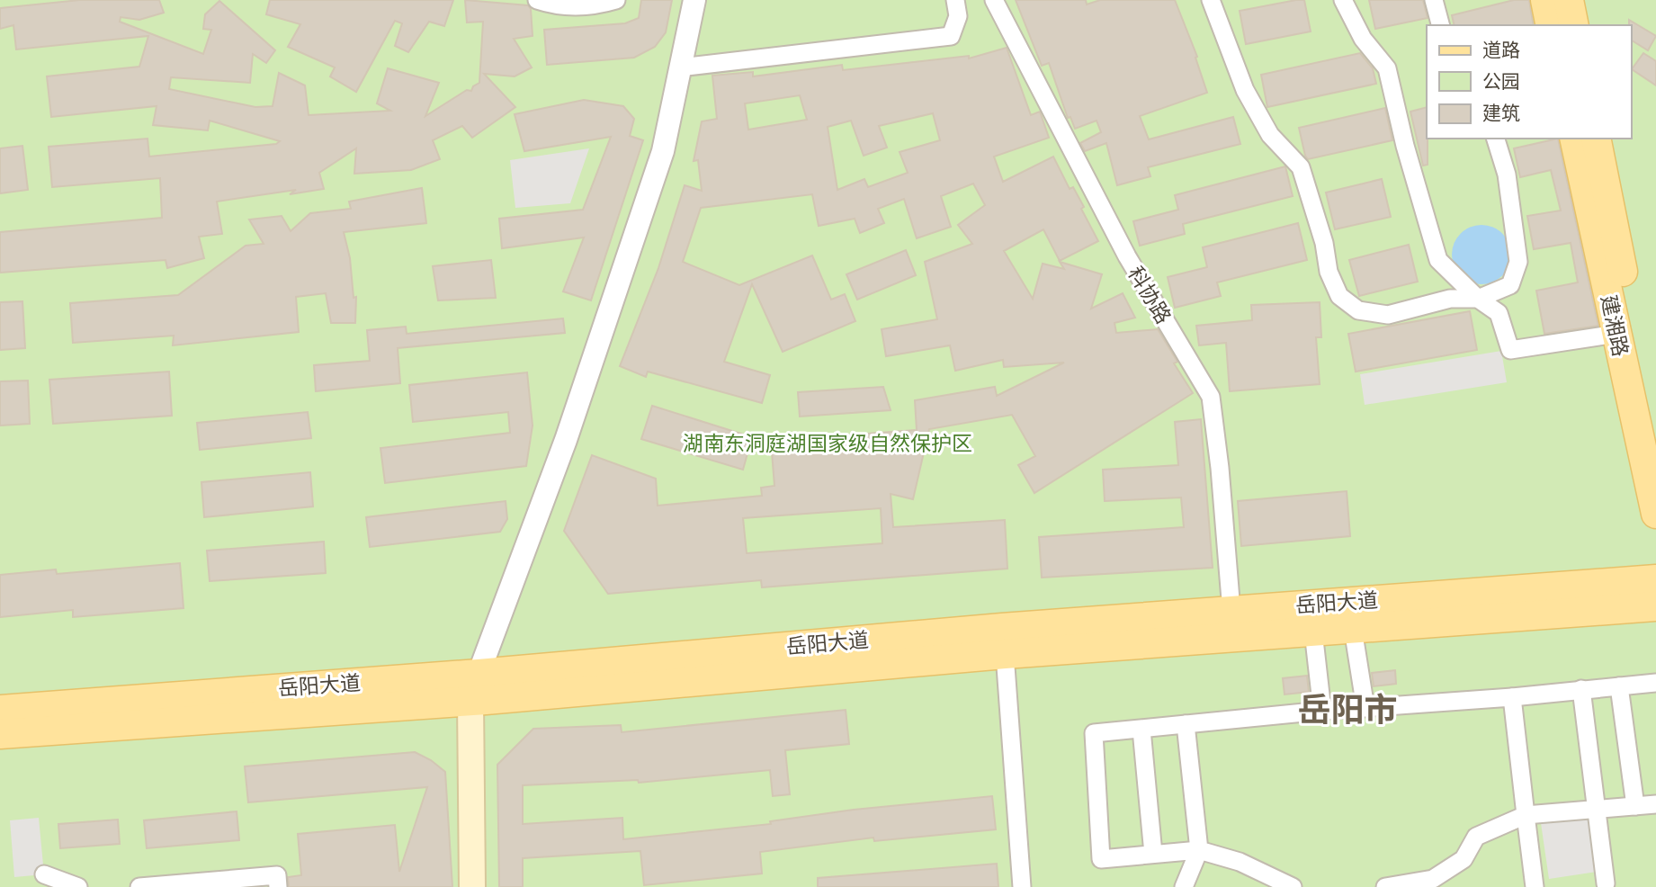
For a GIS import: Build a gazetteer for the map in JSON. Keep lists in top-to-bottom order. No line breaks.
{"streets":{"main road":["建湘路","岳阳大道"],"street":["科协路"]},"crossings":[["科协路","岳阳大道"]],"districts":["岳阳市"],"parks":["湖南东洞庭湖国家级自然保护区"],"legend":["道路","公园","建筑"]}
